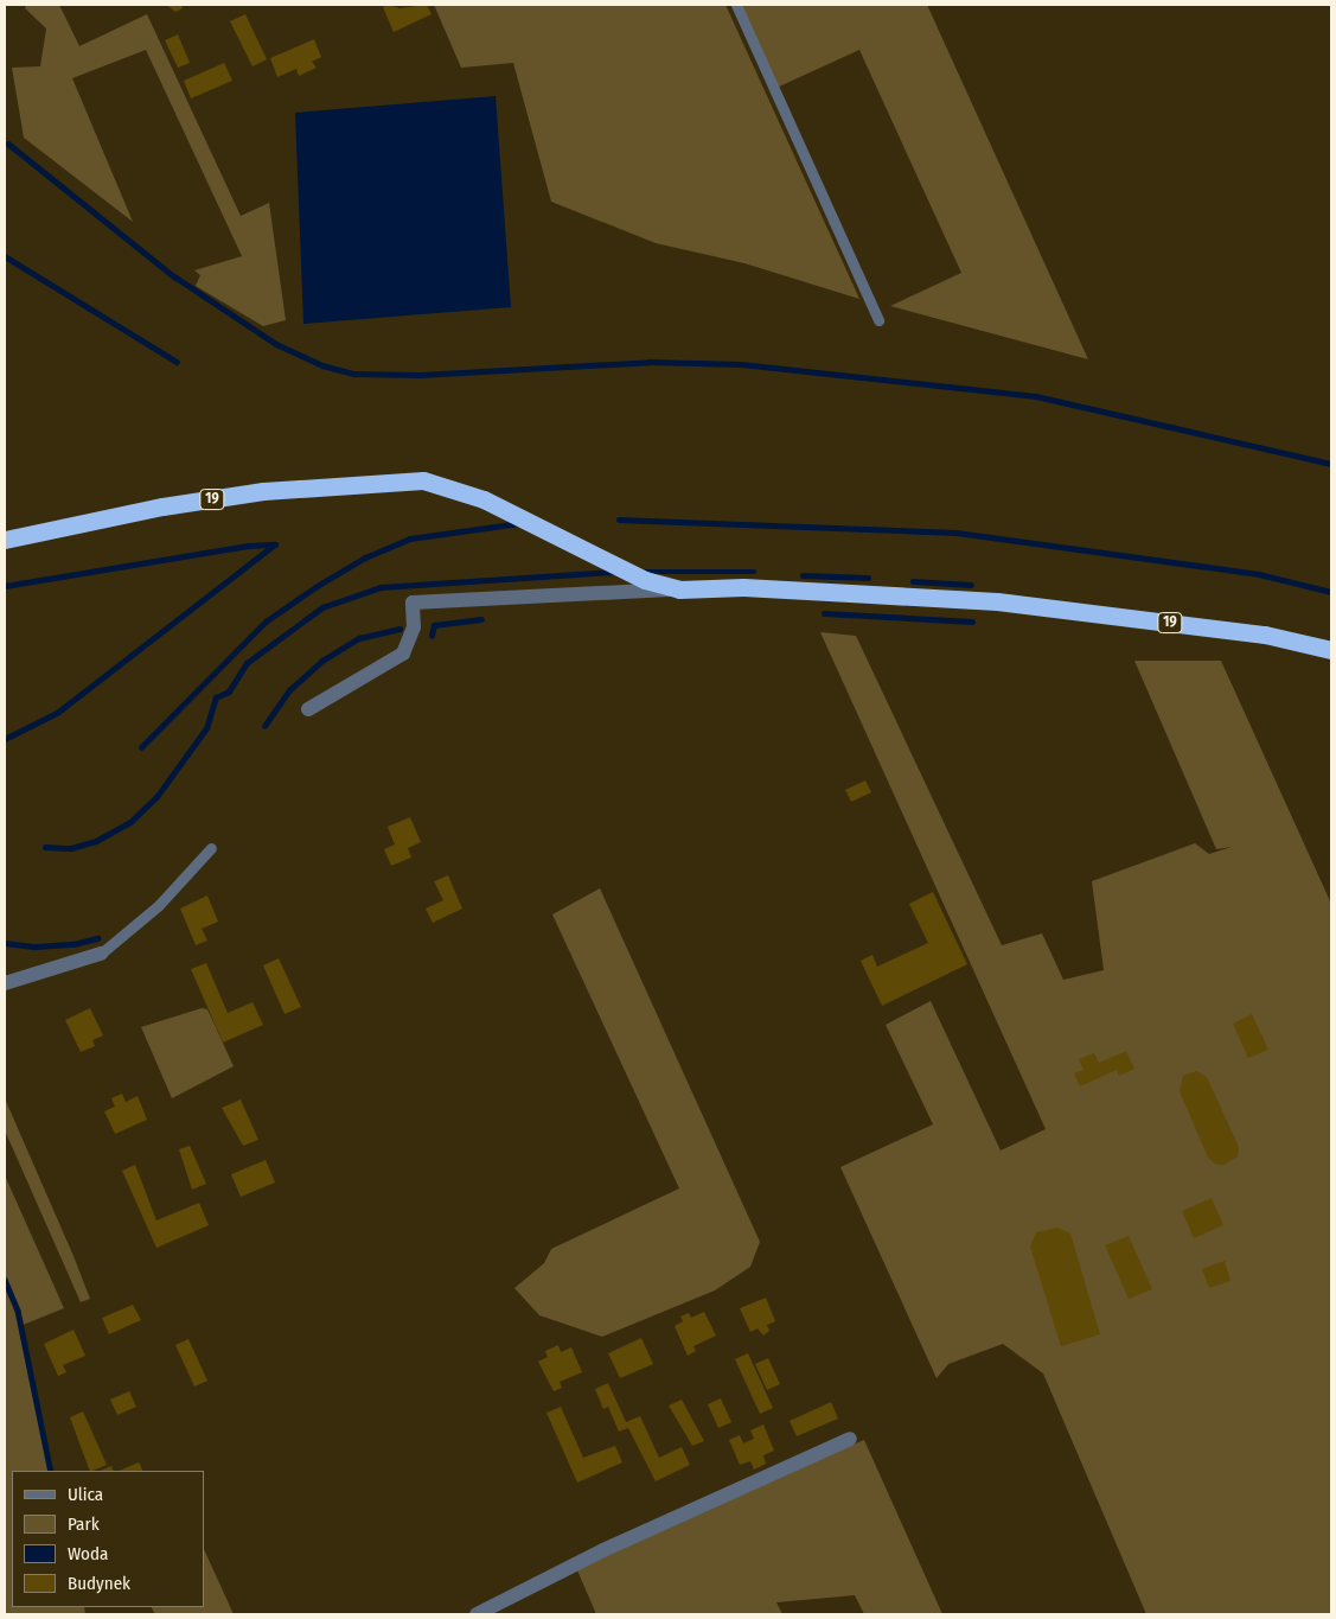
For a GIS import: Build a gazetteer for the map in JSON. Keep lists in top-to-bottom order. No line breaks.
{"streets":{"highway":["19"]},"legend":["Ulica","Park","Woda","Budynek"]}
